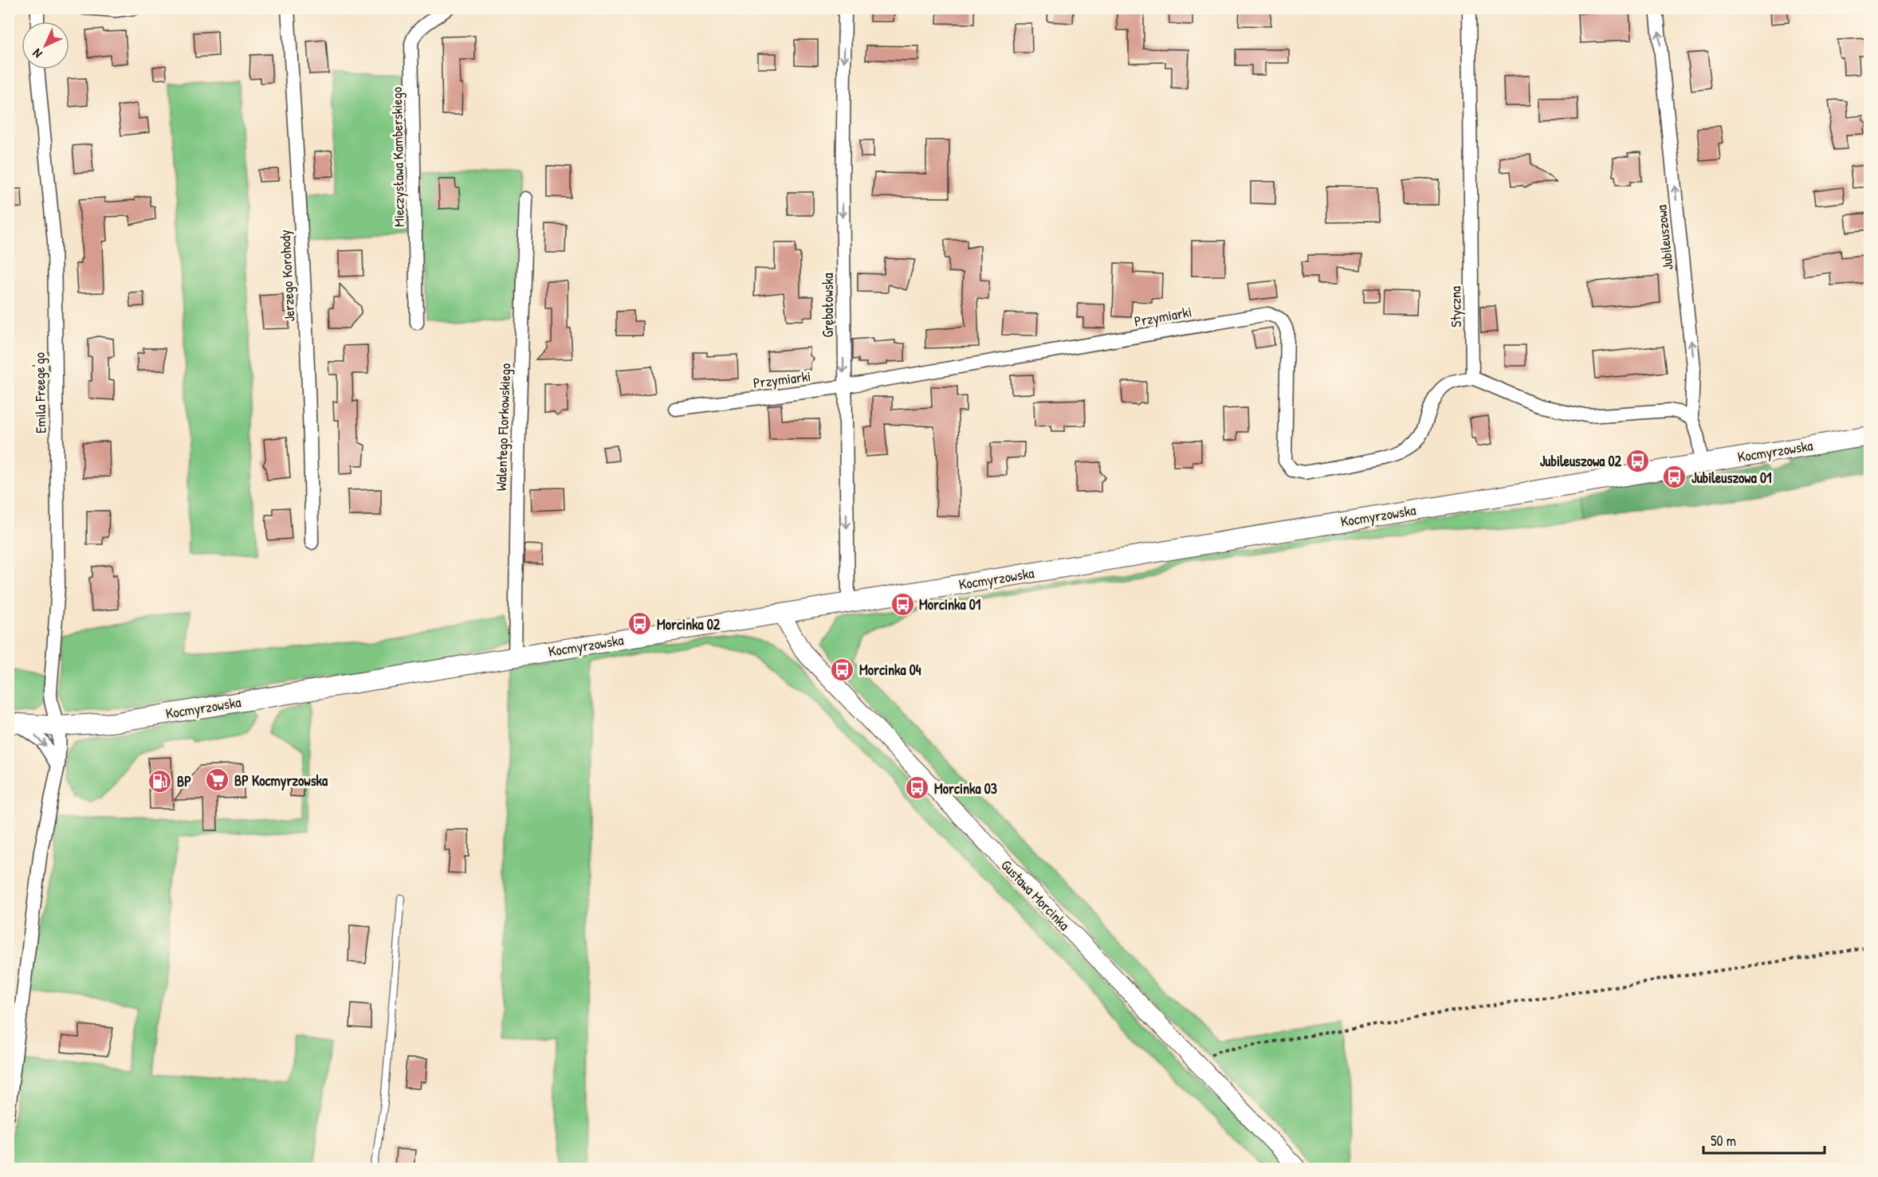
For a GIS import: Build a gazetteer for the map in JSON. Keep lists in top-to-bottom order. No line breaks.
{"streets":{"main road":["Kocmyrzowska"],"street":["Mieczysława Kamberskiego","Jubileuszowa","Jerzego Korohody","Grębałowska","Styczna","Przymiarki","Emila Freege'go","Walentego Florkowskiego","Gustawa Morcinka"]},"crossings":[["Jubileuszowa","Kocmyrzowska"],["Grębałowska","Przymiarki"],["Grębałowska","Kocmyrzowska"],["Styczna","Przymiarki"],["Emila Freege'go","Kocmyrzowska"],["Walentego Florkowskiego","Kocmyrzowska"],["Kocmyrzowska","Gustawa Morcinka"]],"one_way":["Jubileuszowa","Grębałowska"],"places":{"bus stop":["Jubileuszowa 02","Jubileuszowa 01","Morcinka 01","Morcinka 02","Morcinka 04","Morcinka 03"],"supermarket":["BP Kocmyrzowska"],"fuel station":["BP"]},"scale_bar":"50 m","north":"bottom left"}
